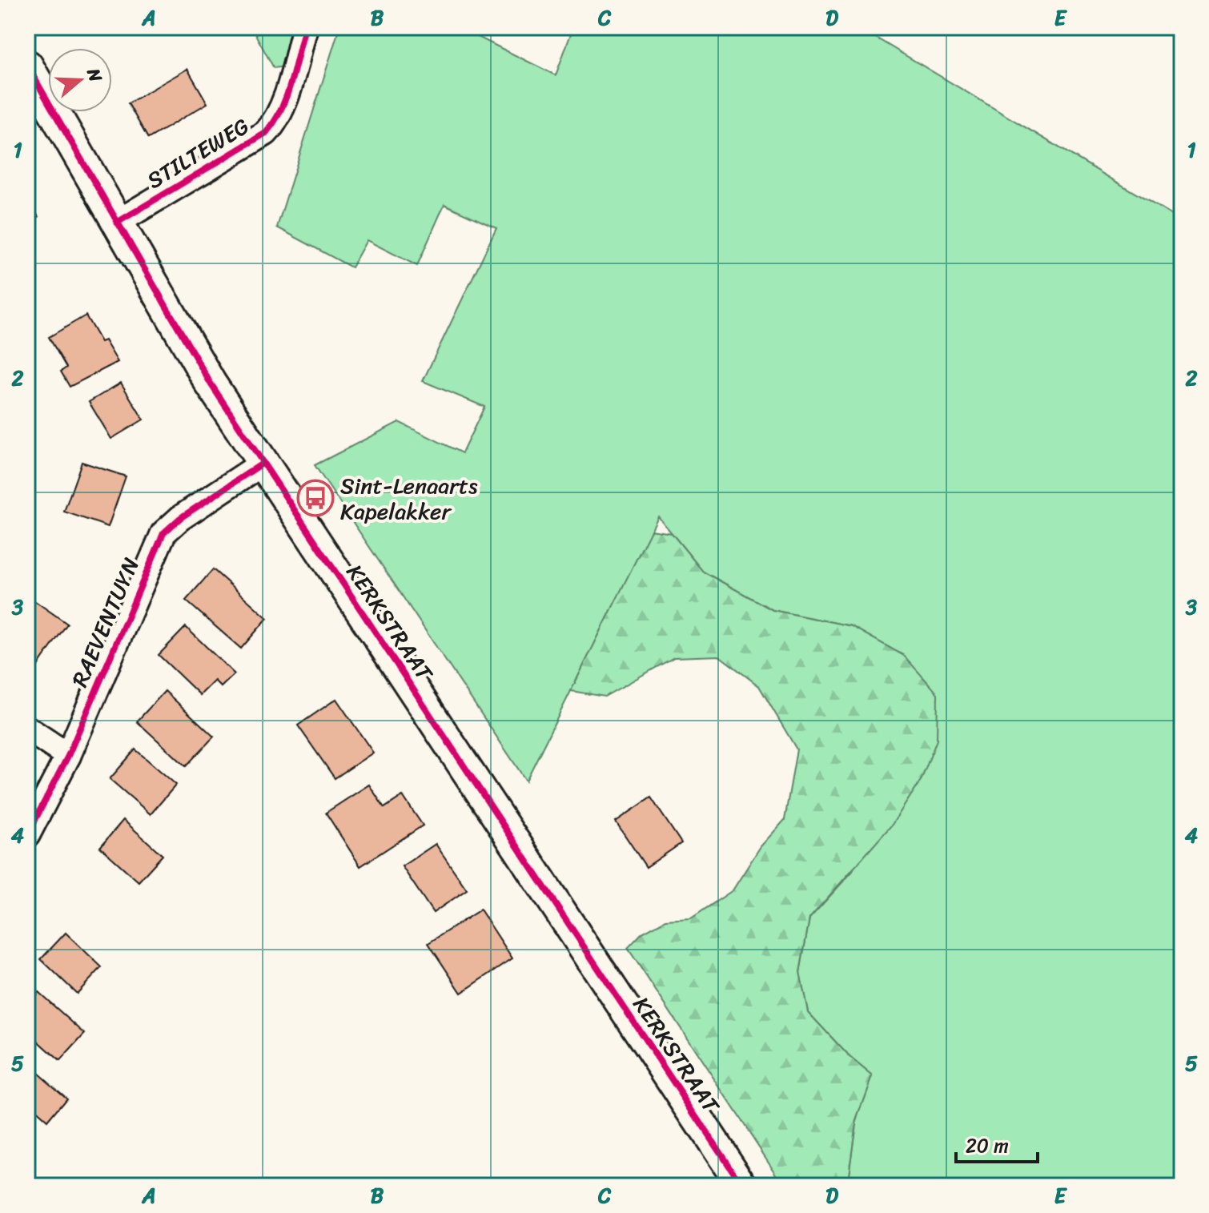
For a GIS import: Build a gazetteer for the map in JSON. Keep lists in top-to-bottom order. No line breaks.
{"streets":{"street":["STILTEWEG","RAEVENTUYN","KERKSTRAAT"]},"crossings":[["STILTEWEG","KERKSTRAAT"],["RAEVENTUYN","KERKSTRAAT"]],"places":{"bus stop":["Sint-Lenaarts Kapelakker"]},"scale_bar":"20 m","north":"right","grid":{"columns":["A","B","C","D","E"],"rows":["1","2","3","4","5"]}}
